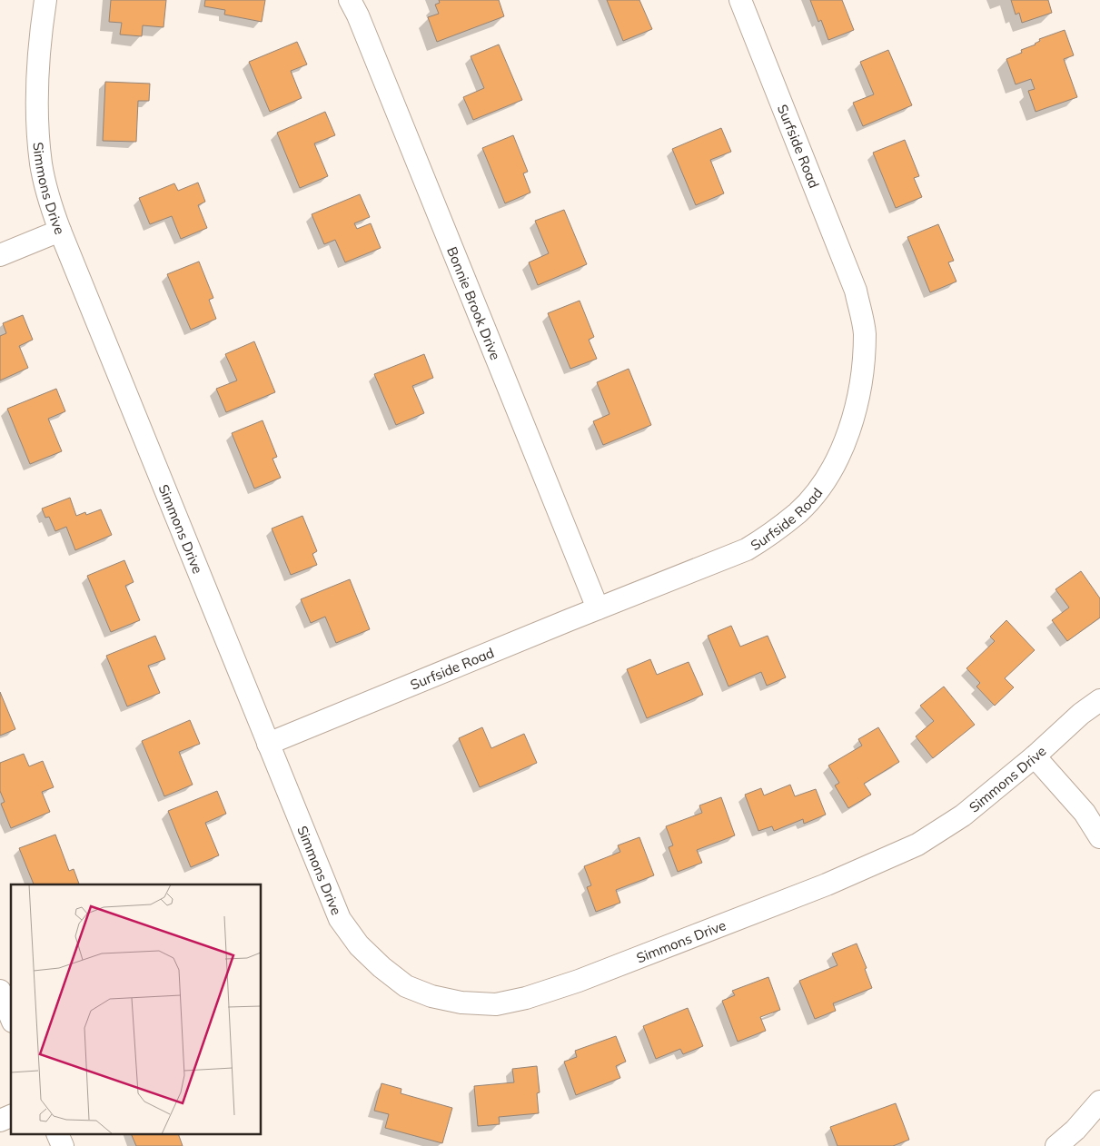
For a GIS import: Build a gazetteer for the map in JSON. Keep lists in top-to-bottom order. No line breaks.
{"streets":{"street":["Surfside Road","Simmons Drive","Bonnie Brook Drive"]},"crossings":[["Surfside Road","Simmons Drive"],["Surfside Road","Bonnie Brook Drive"]]}
